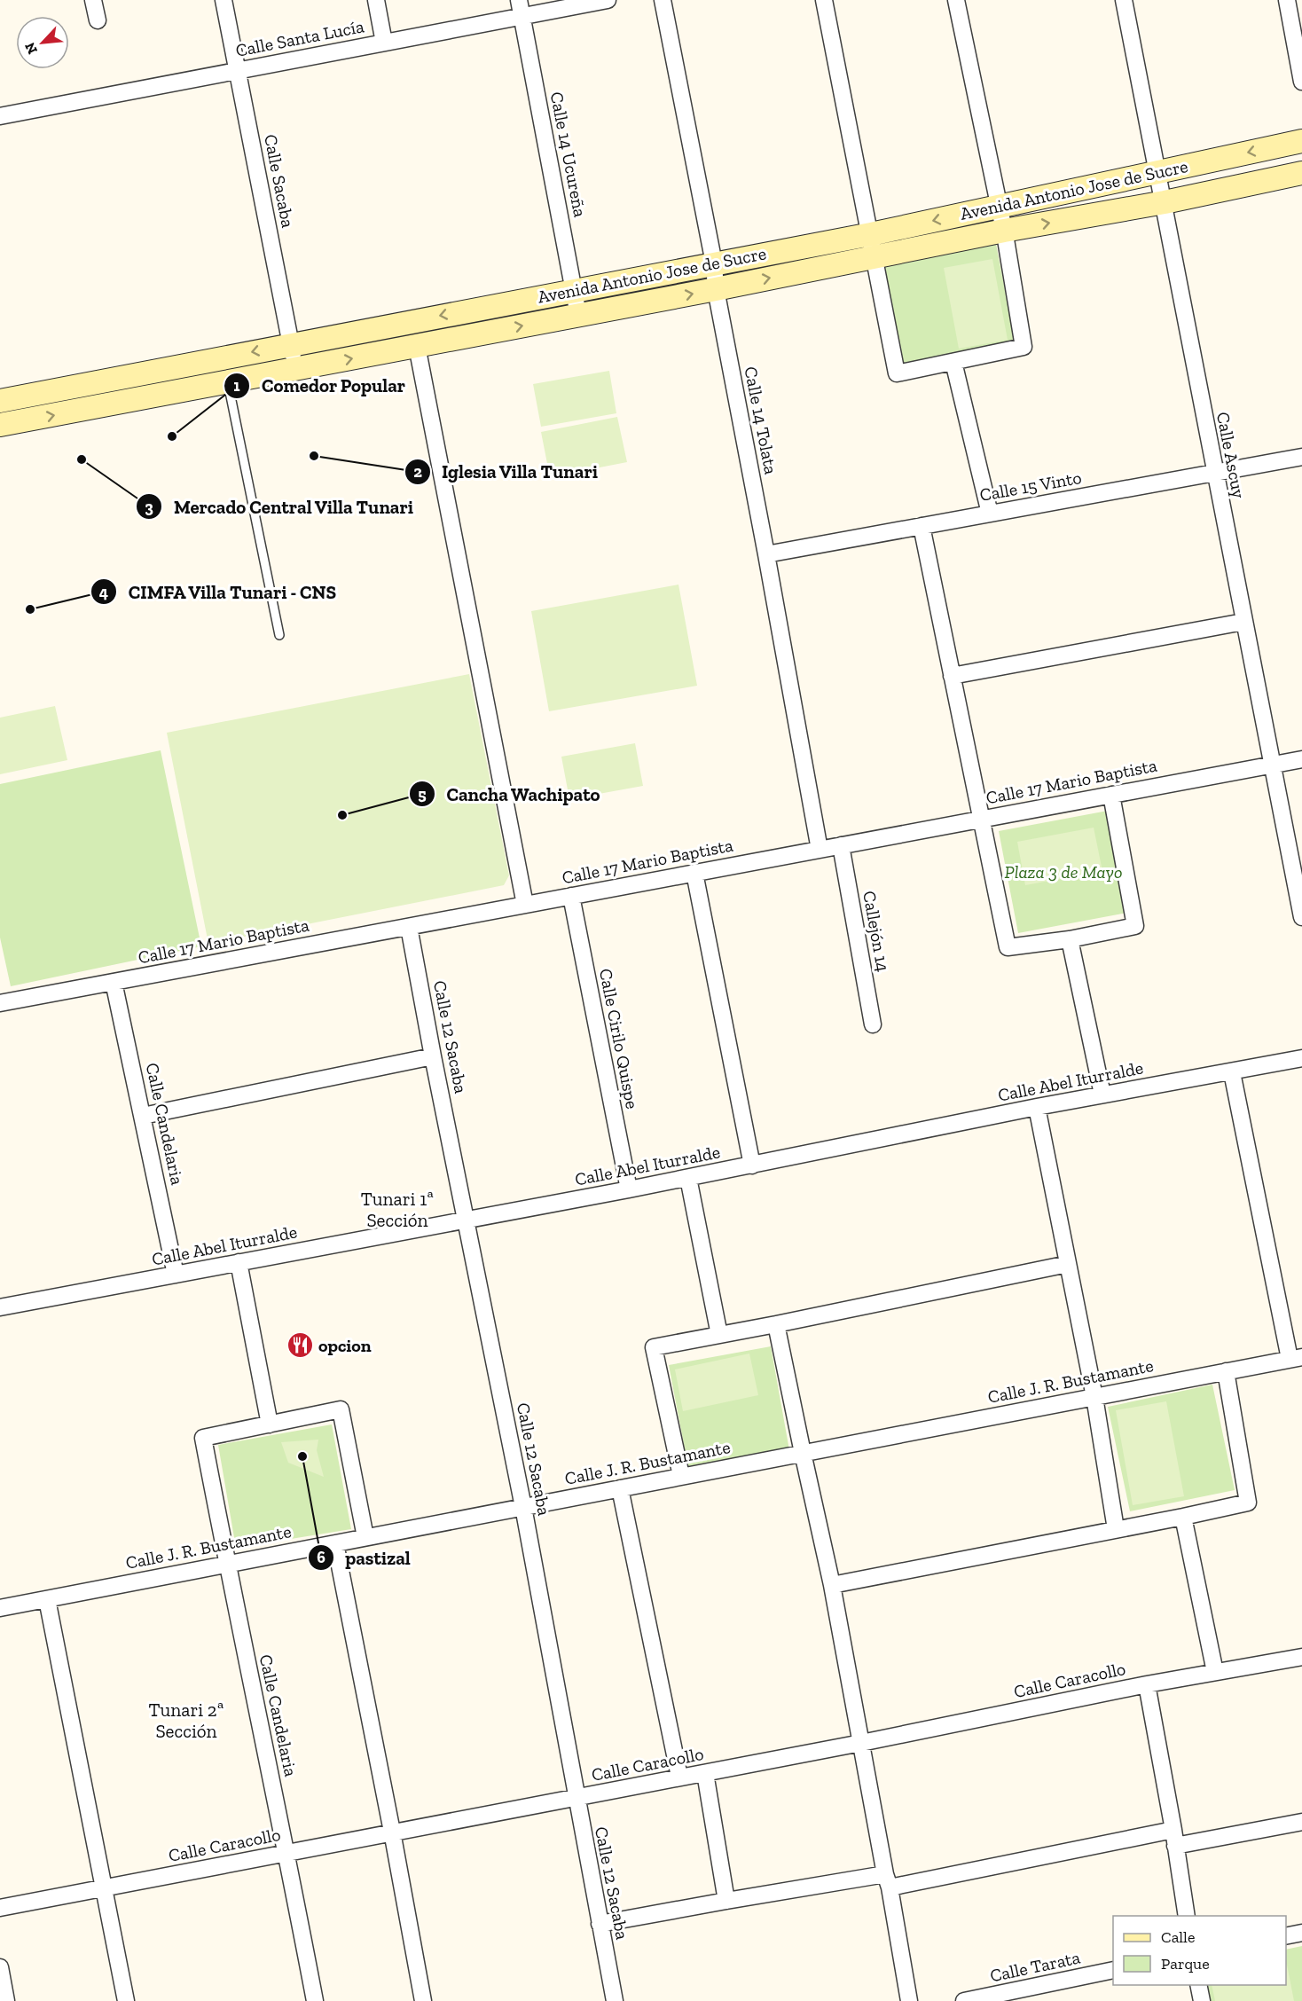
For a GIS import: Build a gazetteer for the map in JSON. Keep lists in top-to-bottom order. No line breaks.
{"streets":{"main road":["Avenida Antonio Jose de Sucre"],"street":["Calle Santa Lucía","Calle 14 Ucureña","Calle Sacaba","Calle 14 Tolata","Calle Ascuy","Calle 15 Vinto","Calle 17 Mario Baptista","Callejón 14","Calle 12 Sacaba","Calle Cirilo Quispe","Calle Abel Iturralde","Calle Candelaria","Calle J. R. Bustamante","Calle Caracollo","Calle Tarata"]},"crossings":[["Calle Santa Lucía","Calle 14 Ucureña"],["Calle Santa Lucía","Calle Sacaba"],["Calle 14 Ucureña","Avenida Antonio Jose de Sucre"],["Calle Sacaba","Avenida Antonio Jose de Sucre"],["Avenida Antonio Jose de Sucre","Calle 14 Tolata"],["Avenida Antonio Jose de Sucre","Calle Ascuy"],["Calle 14 Tolata","Calle 15 Vinto"],["Calle 14 Tolata","Calle 17 Mario Baptista"],["Calle Ascuy","Calle 15 Vinto"],["Calle Ascuy","Calle 17 Mario Baptista"],["Calle 17 Mario Baptista","Callejón 14"],["Calle 17 Mario Baptista","Calle 12 Sacaba"],["Calle 17 Mario Baptista","Calle Cirilo Quispe"],["Calle 17 Mario Baptista","Calle Candelaria"],["Calle 12 Sacaba","Calle Abel Iturralde"],["Calle 12 Sacaba","Calle J. R. Bustamante"],["Calle 12 Sacaba","Calle Caracollo"],["Calle Cirilo Quispe","Calle Abel Iturralde"],["Calle Abel Iturralde","Calle Candelaria"],["Calle Candelaria","Calle J. R. Bustamante"],["Calle Candelaria","Calle Caracollo"]],"districts":["Tunari 1ª Sección","Tunari 2ª Sección"],"parks":["Plaza 3 de Mayo"],"places":{"other":["Comedor Popular","Iglesia Villa Tunari","Mercado Central Villa Tunari","CIMFA Villa Tunari - CNS","Cancha Wachipato","pastizal"],"restaurant":["opcion"]},"legend":["Calle","Parque"],"north":"bottom left"}
